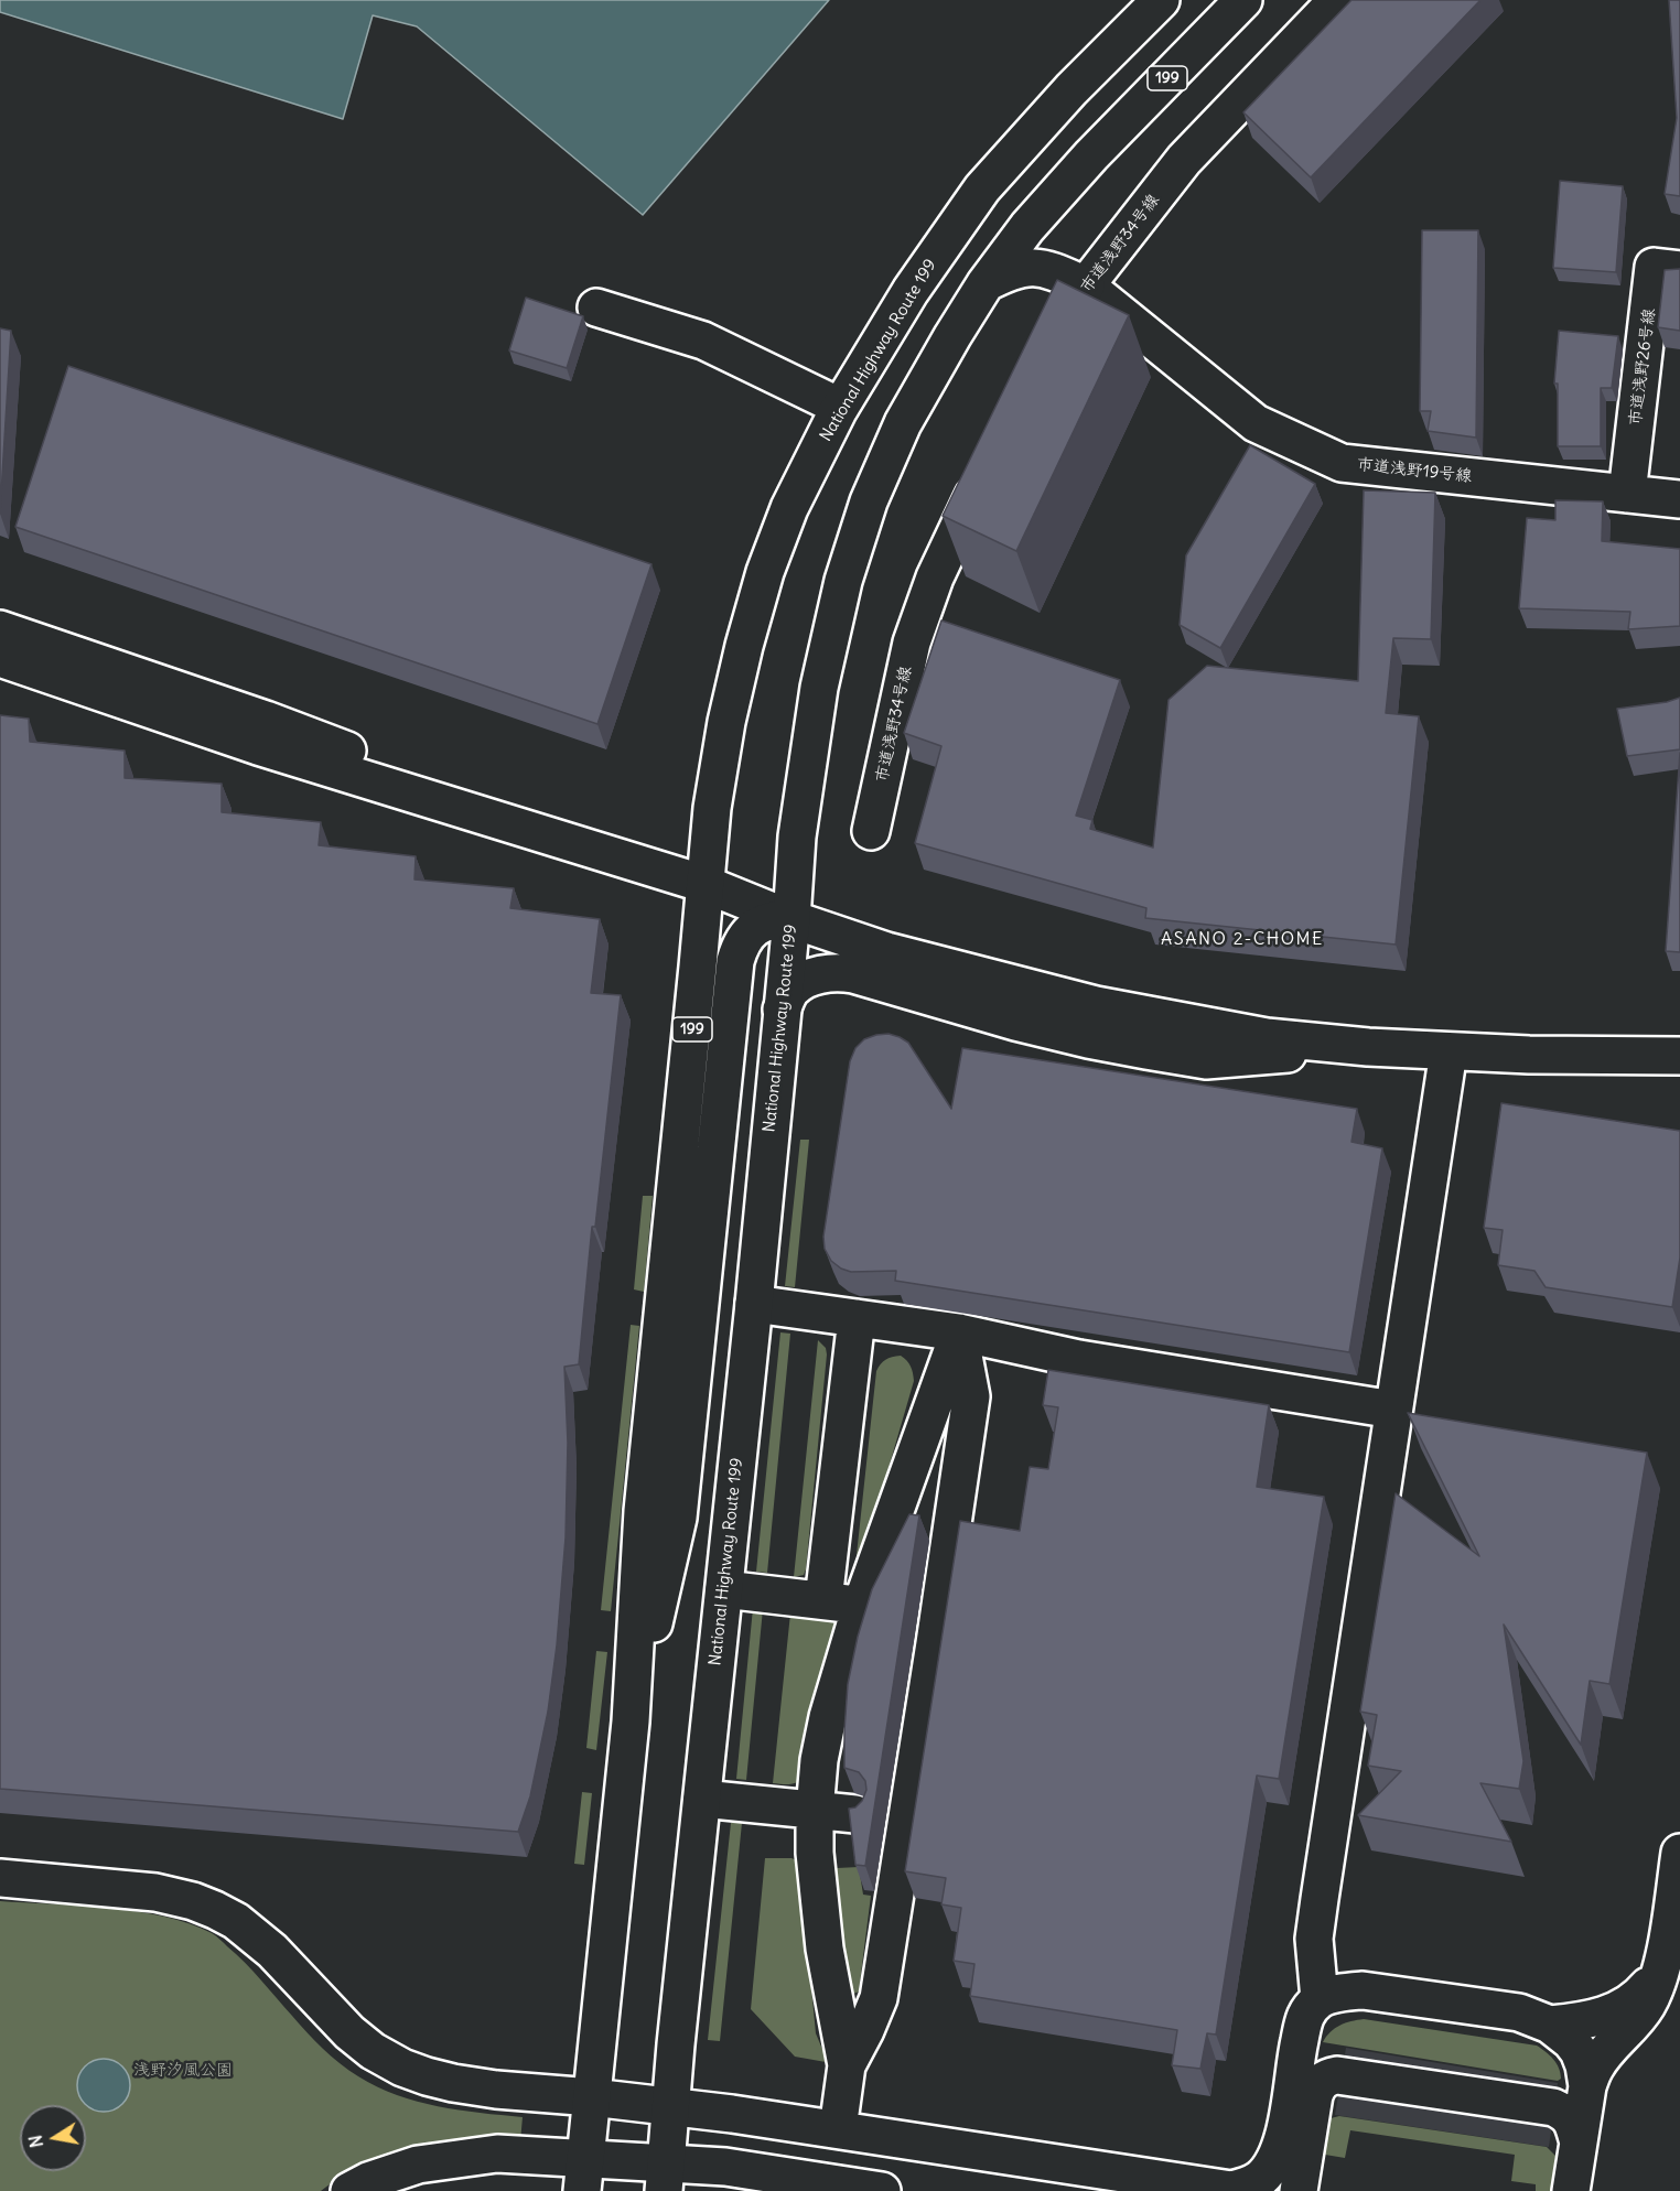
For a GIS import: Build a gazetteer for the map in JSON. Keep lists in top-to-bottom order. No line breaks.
{"streets":{"main road":["199","市道浅野34号線","National Highway Route 199","市道浅野26号線","市道浅野19号線"]},"crossings":[["市道浅野34号線","市道浅野19号線"],["National Highway Route 199","市道浅野19号線"],["市道浅野26号線","市道浅野19号線"]],"districts":["ASANO 2-CHOME"],"parks":["浅野汐風公園"],"north":"left"}
